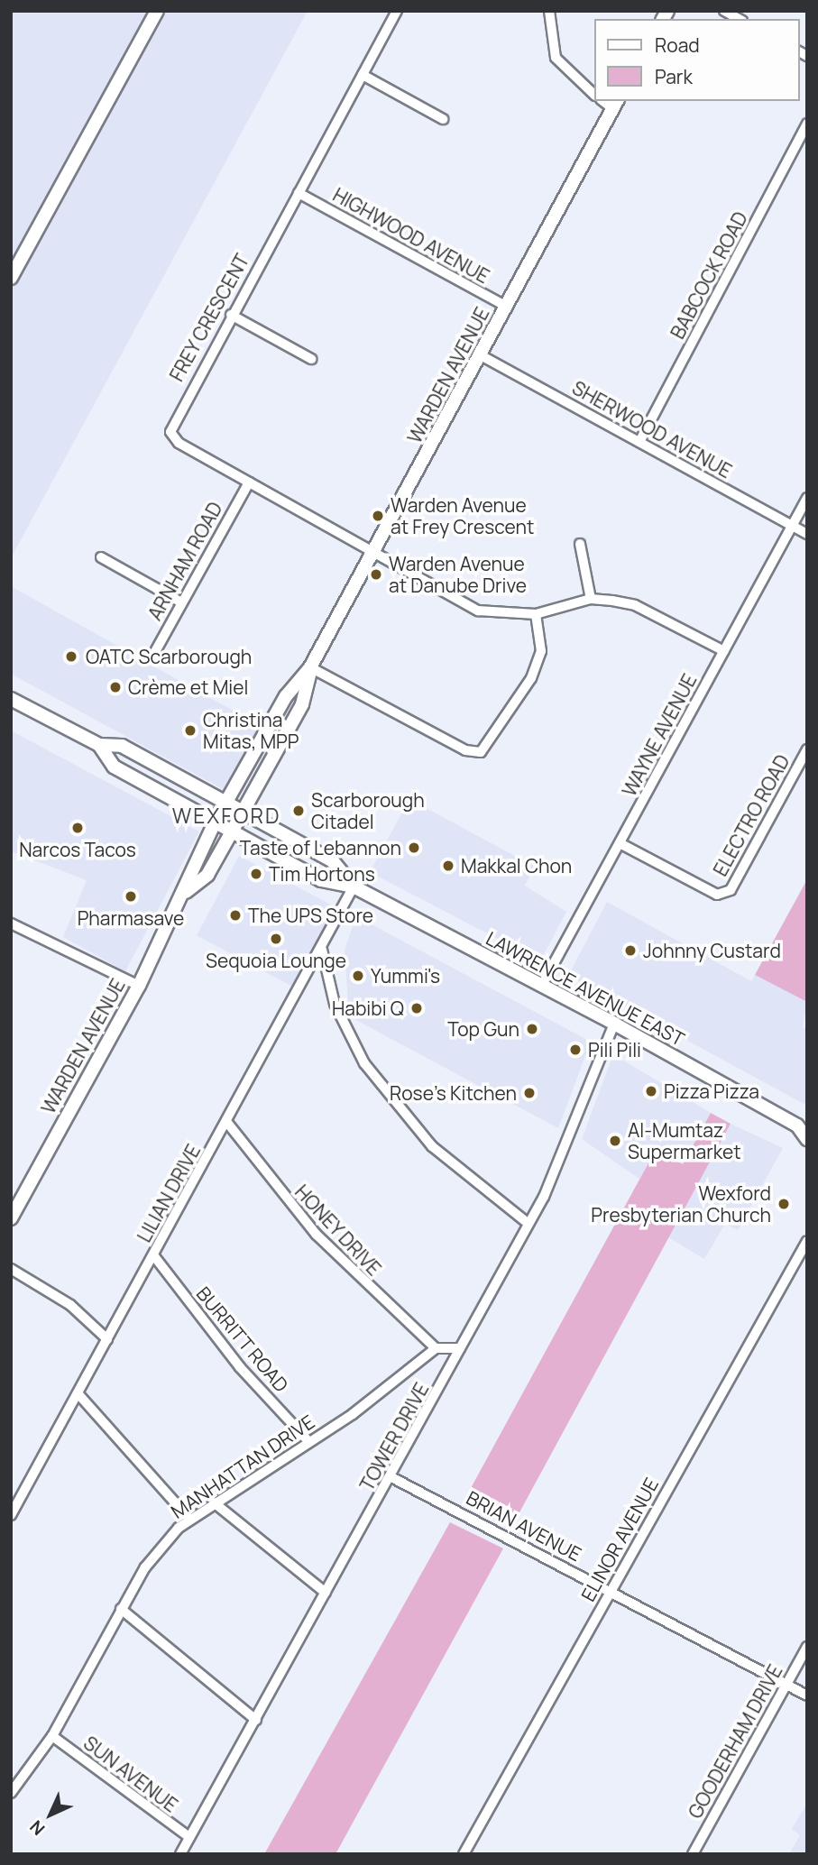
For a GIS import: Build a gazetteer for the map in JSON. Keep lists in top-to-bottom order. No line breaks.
{"streets":{"main road":["WARDEN AVENUE","LAWRENCE AVENUE EAST"],"street":["HIGHWOOD AVENUE","BABCOCK ROAD","FREY CRESCENT","SHERWOOD AVENUE","ARNHAM ROAD","WAYNE AVENUE","ELECTRO ROAD","LILIAN DRIVE","HONEY DRIVE","BURRITT ROAD","TOWER DRIVE","MANHATTAN DRIVE","BRIAN AVENUE","ELINOR AVENUE","GOODERHAM DRIVE","SUN AVENUE"]},"crossings":[["HIGHWOOD AVENUE","FREY CRESCENT"],["HIGHWOOD AVENUE","WARDEN AVENUE"],["BABCOCK ROAD","SHERWOOD AVENUE"],["FREY CRESCENT","WARDEN AVENUE"],["FREY CRESCENT","ARNHAM ROAD"],["WARDEN AVENUE","SHERWOOD AVENUE"],["WARDEN AVENUE","LAWRENCE AVENUE EAST"],["SHERWOOD AVENUE","WAYNE AVENUE"],["WAYNE AVENUE","ELECTRO ROAD"],["WAYNE AVENUE","LAWRENCE AVENUE EAST"],["LAWRENCE AVENUE EAST","LILIAN DRIVE"],["LAWRENCE AVENUE EAST","TOWER DRIVE"],["LILIAN DRIVE","HONEY DRIVE"],["LILIAN DRIVE","BURRITT ROAD"],["HONEY DRIVE","MANHATTAN DRIVE"],["BURRITT ROAD","MANHATTAN DRIVE"],["TOWER DRIVE","BRIAN AVENUE"],["TOWER DRIVE","SUN AVENUE"],["MANHATTAN DRIVE","SUN AVENUE"],["BRIAN AVENUE","ELINOR AVENUE"],["BRIAN AVENUE","GOODERHAM DRIVE"]],"districts":["WEXFORD"],"places":["Warden Avenue at Frey Crescent","Warden Avenue at Danube Drive","OATC Scarborough","Crème et Miel","Christina Mitas, MPP","Scarborough Citadel","Narcos Tacos","Taste of Lebannon","Makkal Chon","Tim Hortons","Pharmasave","The UPS Store","Sequoia Lounge","Johnny Custard","Yummi's","Habibi Q","Top Gun","Pili Pili","Pizza Pizza","Rose's Kitchen","Al-Mumtaz Supermarket","Wexford Presbyterian Church"],"legend":["Road","Park"],"north":"bottom left"}
